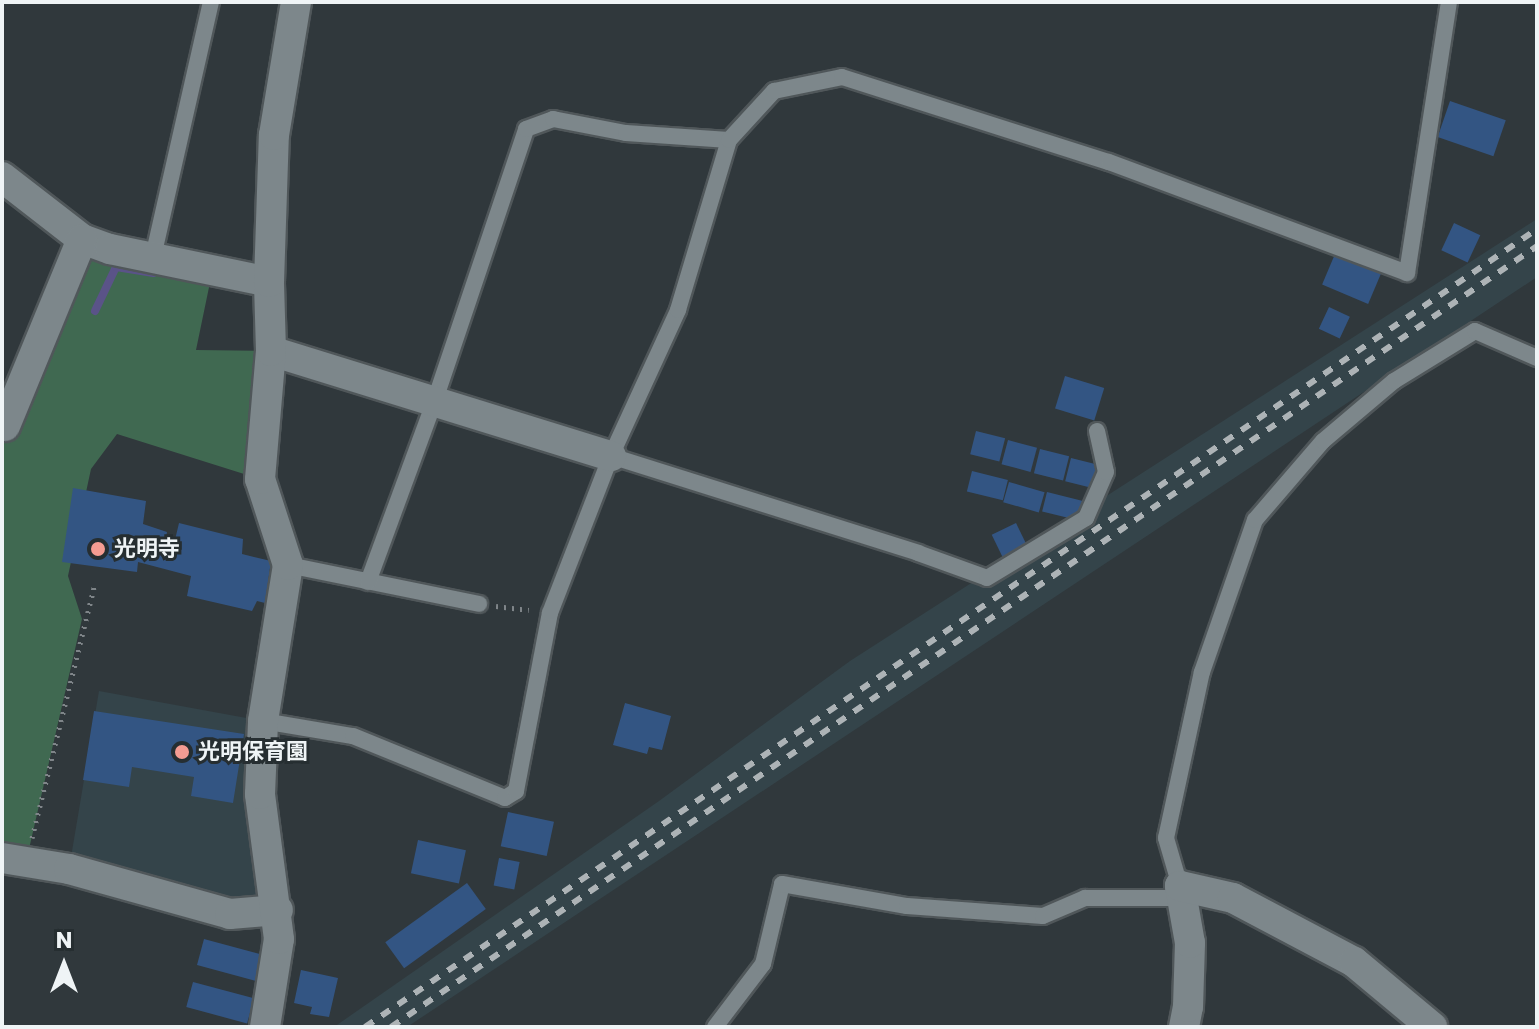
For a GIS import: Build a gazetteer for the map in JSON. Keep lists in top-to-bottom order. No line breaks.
{"places":["光明寺","光明保育園"],"north":"top"}
